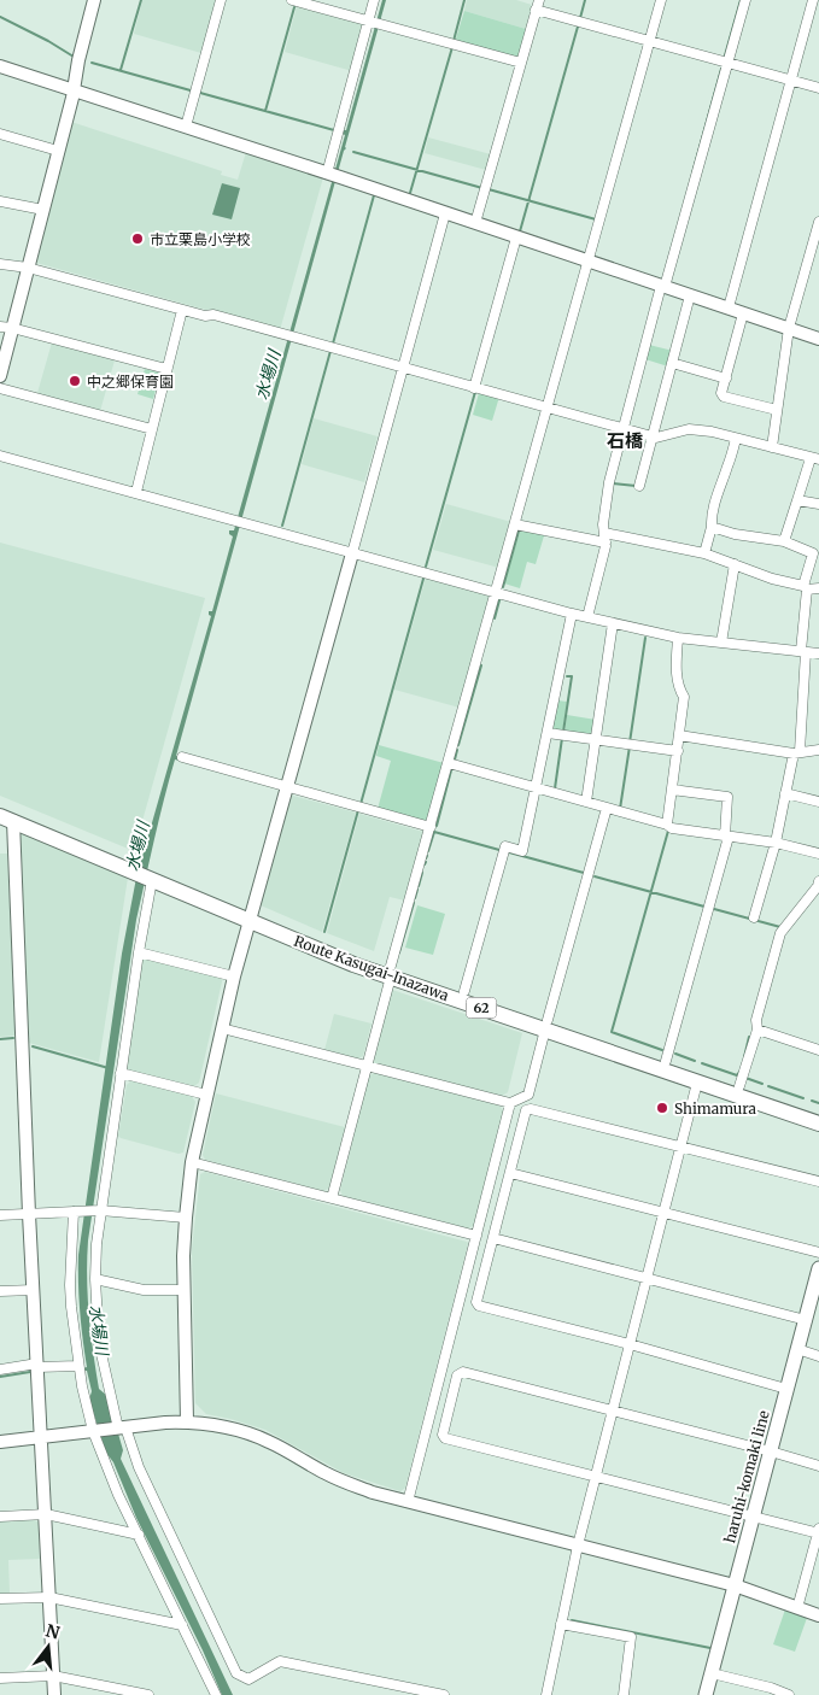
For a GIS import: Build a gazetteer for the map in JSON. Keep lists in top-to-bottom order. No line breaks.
{"streets":{"main road":["Route Kasugai-Inazawa","62","haruhi-komaki line"]},"districts":["石橋"],"water":["水場川"],"places":["市立栗島小学校","中之郷保育園","Shimamura"],"north":"top"}
